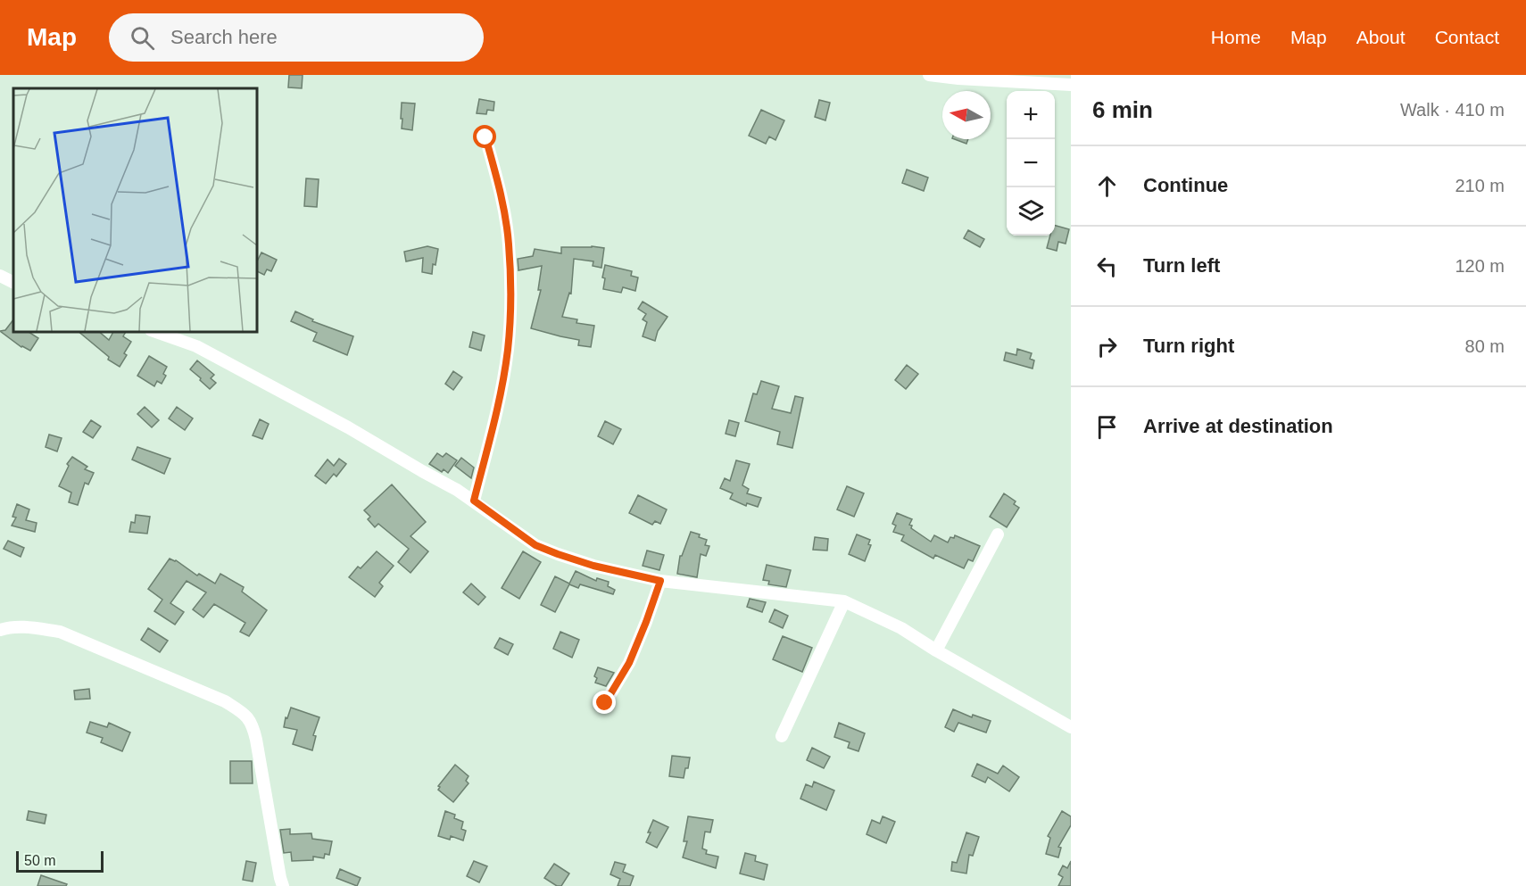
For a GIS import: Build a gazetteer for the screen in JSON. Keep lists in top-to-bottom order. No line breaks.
{"scale_bar":"50 m","north":"left","page":{"header":"Map","search":"Search here","nav":["Home","Map","About","Contact"],"heading":["6 min","Walk · 410 m"],"map_buttons":["+","−"],"list":[["Continue","210 m"],["Turn left","120 m"],["Turn right","80 m"],"Arrive at destination"],"scale":"50 m"}}
